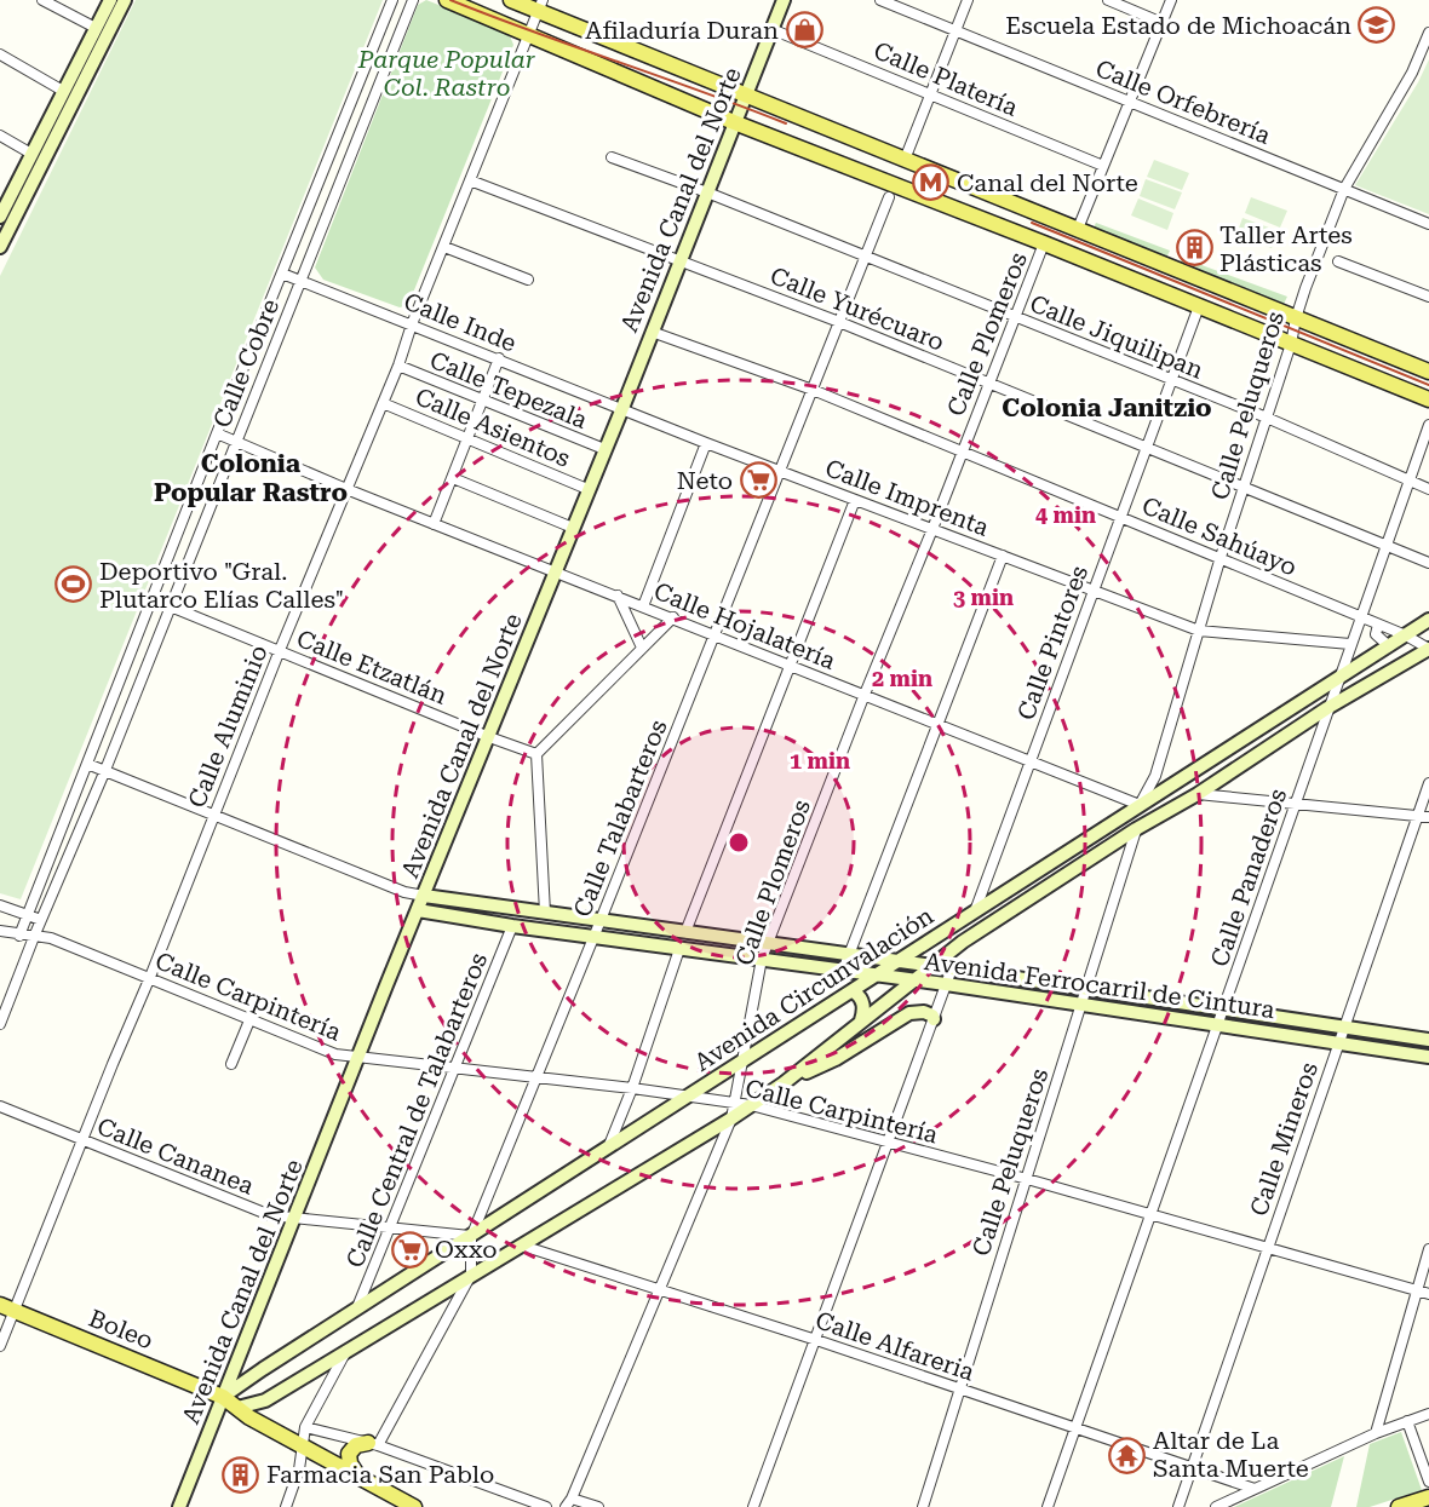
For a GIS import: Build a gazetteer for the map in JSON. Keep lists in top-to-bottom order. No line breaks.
{"streets":{"main road":["Avenida Canal del Norte","Avenida Ferrocarril de Cintura","Avenida Circunvalación","Boleo"],"street":["Calle Platería","Calle Orfebrería","Calle Yurécuaro","Calle Inde","Calle Plomeros","Calle Jiquilipan","Calle Cobre","Calle Tepezala","Calle Peluqueros","Calle Asientos","Calle Imprenta","Calle Sahúayo","Calle Hojalatería","Calle Pintores","Calle Etzatlán","Calle Aluminio","Calle Talabarteros","Calle Panaderos","Calle Carpintería","Calle Central de Talabarteros","Calle Mineros","Calle Cananea","Calle Alfareria"]},"crossings":[["Calle Platería","Avenida Canal del Norte"],["Calle Orfebrería","Calle Peluqueros"],["Avenida Canal del Norte","Calle Yurécuaro"],["Avenida Canal del Norte","Calle Inde"],["Avenida Canal del Norte","Calle Jiquilipan"],["Avenida Canal del Norte","Calle Tepezala"],["Avenida Canal del Norte","Calle Asientos"],["Avenida Canal del Norte","Calle Imprenta"],["Avenida Canal del Norte","Calle Sahúayo"],["Avenida Canal del Norte","Calle Hojalatería"],["Avenida Canal del Norte","Calle Etzatlán"],["Avenida Canal del Norte","Avenida Ferrocarril de Cintura"],["Avenida Canal del Norte","Avenida Circunvalación"],["Avenida Canal del Norte","Calle Carpintería"],["Avenida Canal del Norte","Calle Cananea"],["Avenida Canal del Norte","Boleo"],["Calle Yurécuaro","Calle Plomeros"],["Calle Yurécuaro","Calle Peluqueros"],["Calle Yurécuaro","Calle Pintores"],["Calle Yurécuaro","Calle Aluminio"],["Calle Yurécuaro","Calle Talabarteros"],["Calle Yurécuaro","Calle Panaderos"],["Calle Inde","Calle Cobre"],["Calle Inde","Calle Imprenta"],["Calle Inde","Calle Aluminio"],["Calle Plomeros","Calle Jiquilipan"],["Calle Plomeros","Calle Imprenta"],["Calle Plomeros","Calle Sahúayo"],["Calle Plomeros","Calle Hojalatería"],["Calle Plomeros","Avenida Ferrocarril de Cintura"],["Calle Plomeros","Avenida Circunvalación"],["Calle Plomeros","Calle Carpintería"],["Calle Plomeros","Calle Alfareria"],["Calle Jiquilipan","Calle Peluqueros"],["Calle Jiquilipan","Calle Pintores"],["Calle Jiquilipan","Calle Talabarteros"],["Calle Jiquilipan","Calle Panaderos"],["Calle Cobre","Calle Hojalatería"],["Calle Cobre","Calle Etzatlán"],["Calle Cobre","Calle Carpintería"],["Calle Tepezala","Calle Aluminio"],["Calle Peluqueros","Calle Imprenta"],["Calle Peluqueros","Calle Sahúayo"],["Calle Peluqueros","Calle Hojalatería"],["Calle Peluqueros","Avenida Ferrocarril de Cintura"],["Calle Peluqueros","Avenida Circunvalación"],["Calle Peluqueros","Calle Carpintería"],["Calle Peluqueros","Calle Alfareria"],["Calle Asientos","Calle Aluminio"],["Calle Imprenta","Calle Pintores"],["Calle Imprenta","Calle Talabarteros"],["Calle Imprenta","Calle Panaderos"],["Calle Sahúayo","Calle Pintores"],["Calle Sahúayo","Calle Talabarteros"],["Calle Sahúayo","Calle Panaderos"],["Calle Sahúayo","Avenida Circunvalación"],["Calle Hojalatería","Calle Pintores"],["Calle Hojalatería","Calle Aluminio"],["Calle Hojalatería","Calle Talabarteros"],["Calle Hojalatería","Avenida Circunvalación"],["Calle Pintores","Avenida Circunvalación"],["Calle Etzatlán","Calle Aluminio"],["Calle Aluminio","Calle Carpintería"],["Calle Aluminio","Calle Cananea"],["Calle Aluminio","Boleo"],["Calle Talabarteros","Avenida Ferrocarril de Cintura"],["Calle Talabarteros","Avenida Circunvalación"],["Calle Talabarteros","Calle Carpintería"],["Calle Talabarteros","Calle Cananea"],["Calle Panaderos","Avenida Ferrocarril de Cintura"],["Calle Panaderos","Avenida Circunvalación"],["Calle Panaderos","Calle Carpintería"],["Calle Panaderos","Calle Alfareria"],["Avenida Ferrocarril de Cintura","Avenida Circunvalación"],["Avenida Ferrocarril de Cintura","Calle Central de Talabarteros"],["Avenida Ferrocarril de Cintura","Calle Mineros"],["Avenida Circunvalación","Calle Carpintería"],["Avenida Circunvalación","Calle Central de Talabarteros"],["Avenida Circunvalación","Calle Cananea"],["Avenida Circunvalación","Boleo"],["Avenida Circunvalación","Calle Alfareria"],["Calle Carpintería","Calle Central de Talabarteros"],["Calle Carpintería","Calle Mineros"],["Calle Central de Talabarteros","Calle Cananea"],["Calle Mineros","Calle Alfareria"]],"districts":["Colonia Janitzio","Colonia Popular Rastro"],"parks":["Parque Popular Col. Rastro"],"places":{"school or university":["Escuela Estado de Michoacán"],"shop":["Afiladuría Duran"],"metro station":["Canal del Norte"],"building":["Taller Artes Plásticas","Farmacia San Pablo"],"supermarket":["Neto","Oxxo"],"sports":["Deportivo \"Gral. Plutarco Elías Calles\""],"temple":["Altar de La Santa Muerte"]},"rings":["4 min","3 min","2 min","1 min"]}
